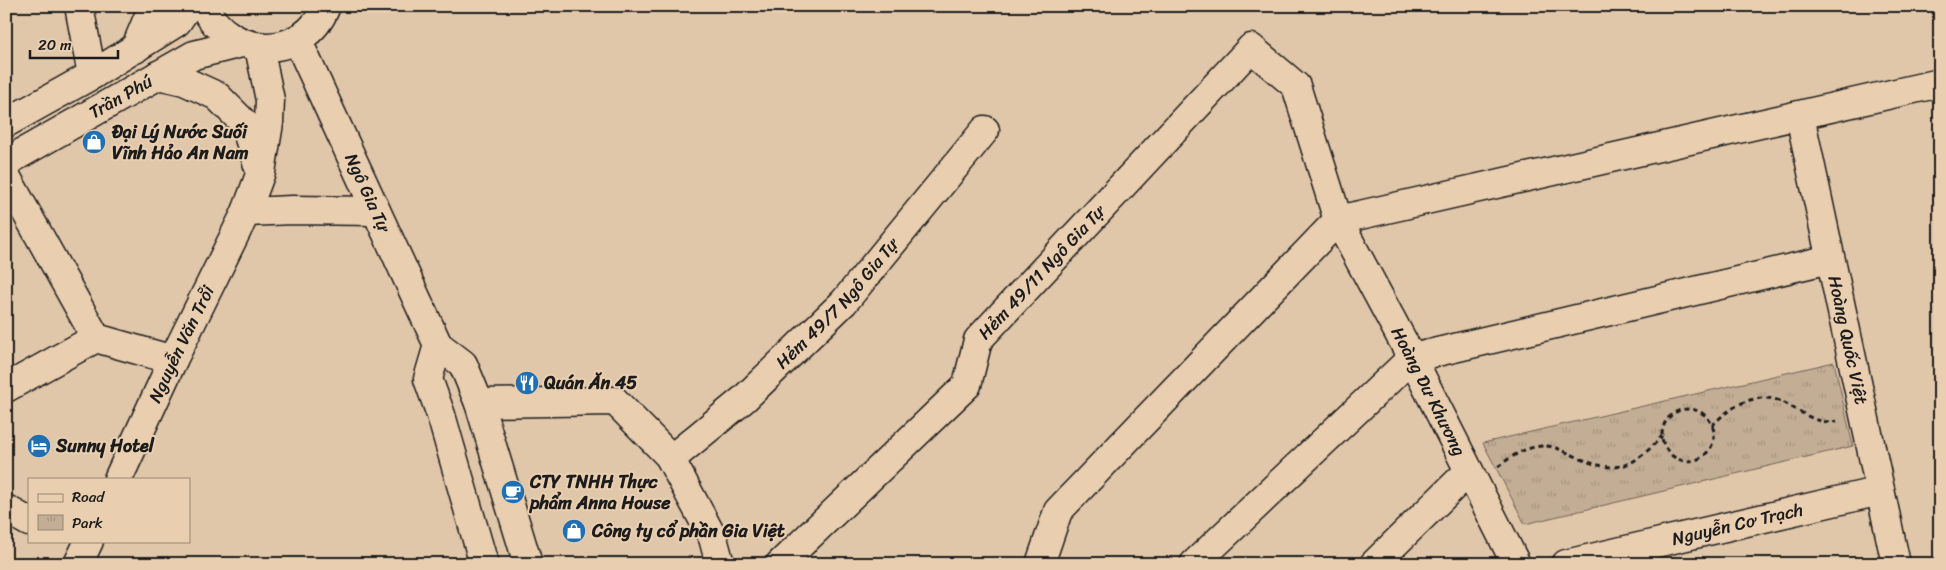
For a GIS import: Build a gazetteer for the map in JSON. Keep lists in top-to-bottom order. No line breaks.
{"streets":{"street":["Trần Phú","Ngô Gia Tự","Hẻm 49/11 Ngô Gia Tự","Hẻm 49/7 Ngô Gia Tự","Hoàng Quốc Việt","Nguyễn Văn Trỗi","Hoàng Dư Khương","Nguyễn Cơ Trạch"]},"crossings":[["Trần Phú","Ngô Gia Tự"],["Trần Phú","Nguyễn Văn Trỗi"],["Hẻm 49/11 Ngô Gia Tự","Hoàng Dư Khương"],["Hoàng Quốc Việt","Nguyễn Cơ Trạch"]],"places":{"shop":["Đại Lý Nước Suối Vĩnh Hảo An Nam","Công ty cổ phần Gia Việt"],"restaurant":["Quán Ăn 45"],"hotel":["Sunny Hotel"],"cafe":["CTY TNHH Thực phẩm Anna House"]},"legend":["Road","Park"],"scale_bar":"20 m"}
